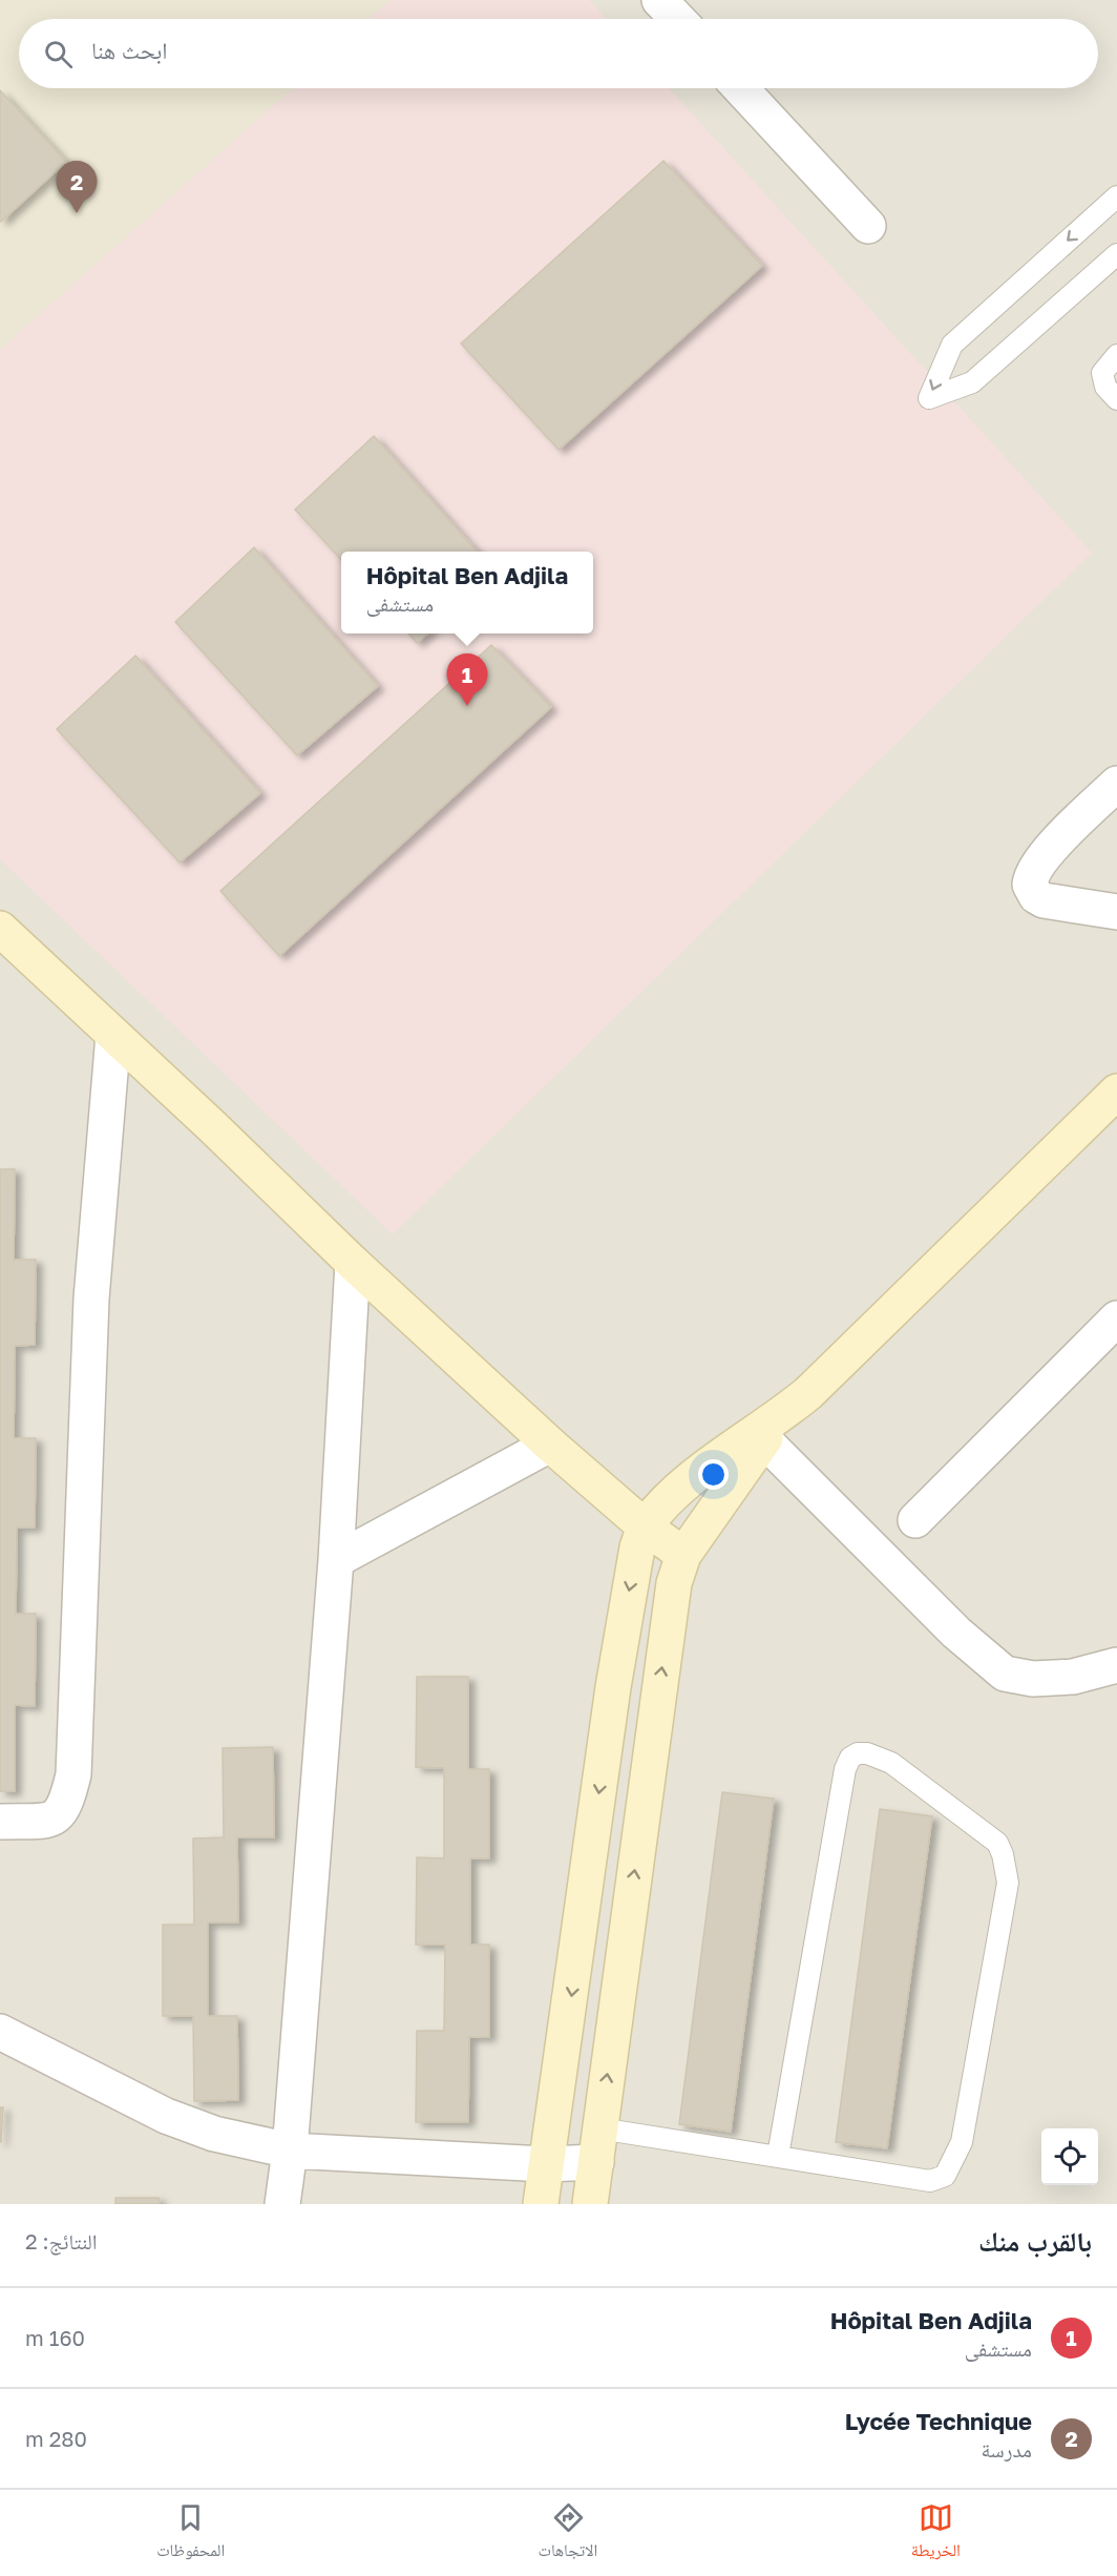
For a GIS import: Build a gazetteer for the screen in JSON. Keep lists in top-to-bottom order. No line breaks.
{"page":{"search":"ابحث هنا","pins":["2","1"],"popup":["Hôpital Ben Adjila","مستشفى"],"heading":["بالقرب منك","النتائج: 2"],"list":[{"mark":"1","name":"Hôpital Ben Adjila","note":"مستشفى","value":"160 m"},{"mark":"2","name":"Lycée Technique","note":"مدرسة","value":"280 m"}],"nav":["الخريطة","الاتجاهات","المحفوظات"]}}
